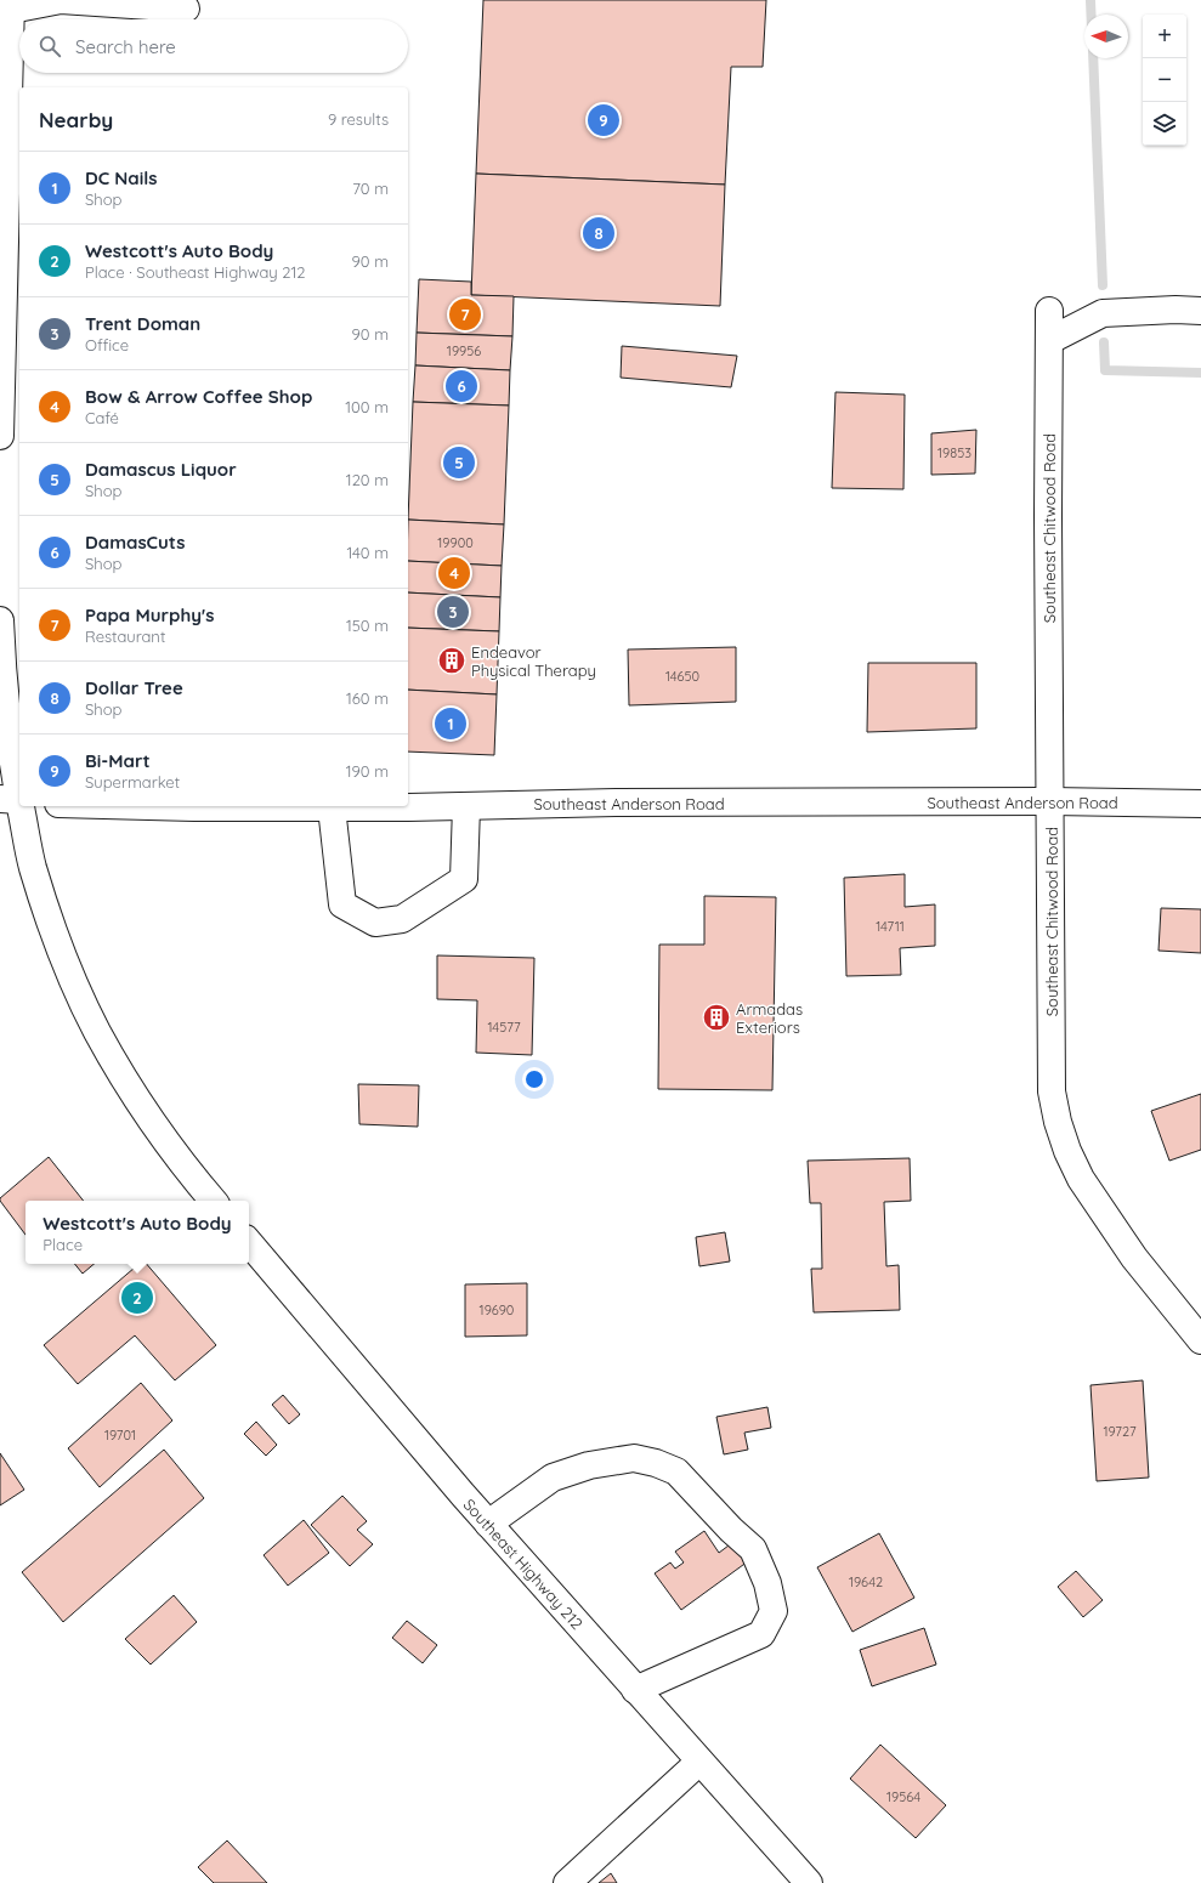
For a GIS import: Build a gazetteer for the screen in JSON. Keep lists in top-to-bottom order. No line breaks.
{"streets":{"main road":["Southeast Chitwood Road","Southeast Anderson Road","Southeast Highway 212"]},"crossings":[["Southeast Chitwood Road","Southeast Anderson Road"]],"places":{"building":["Endeavor Physical Therapy","Armadas Exteriors"]},"house_numbers":["19956","19853","19900","14650","14711","14577","19690","19727","19701","19642","19564"],"north":"left","page":{"map_buttons":["+","−"],"search":"Search here","heading":["Nearby","9 results"],"pins":["9","8","7","6","5","4","3","1","2"],"list":[{"mark":"1","name":"DC Nails","note":"Shop","value":"70 m"},{"mark":"2","name":"Westcott's Auto Body","note":"Place · Southeast Highway 212","value":"90 m"},{"mark":"3","name":"Trent Doman","note":"Office","value":"90 m"},{"mark":"4","name":"Bow & Arrow Coffee Shop","note":"Café","value":"100 m"},{"mark":"5","name":"Damascus Liquor","note":"Shop","value":"120 m"},{"mark":"6","name":"DamasCuts","note":"Shop","value":"140 m"},{"mark":"7","name":"Papa Murphy's","note":"Restaurant","value":"150 m"},{"mark":"8","name":"Dollar Tree","note":"Shop","value":"160 m"},{"mark":"9","name":"Bi-Mart","note":"Supermarket","value":"190 m"}],"popup":["Westcott's Auto Body","Place"]}}
